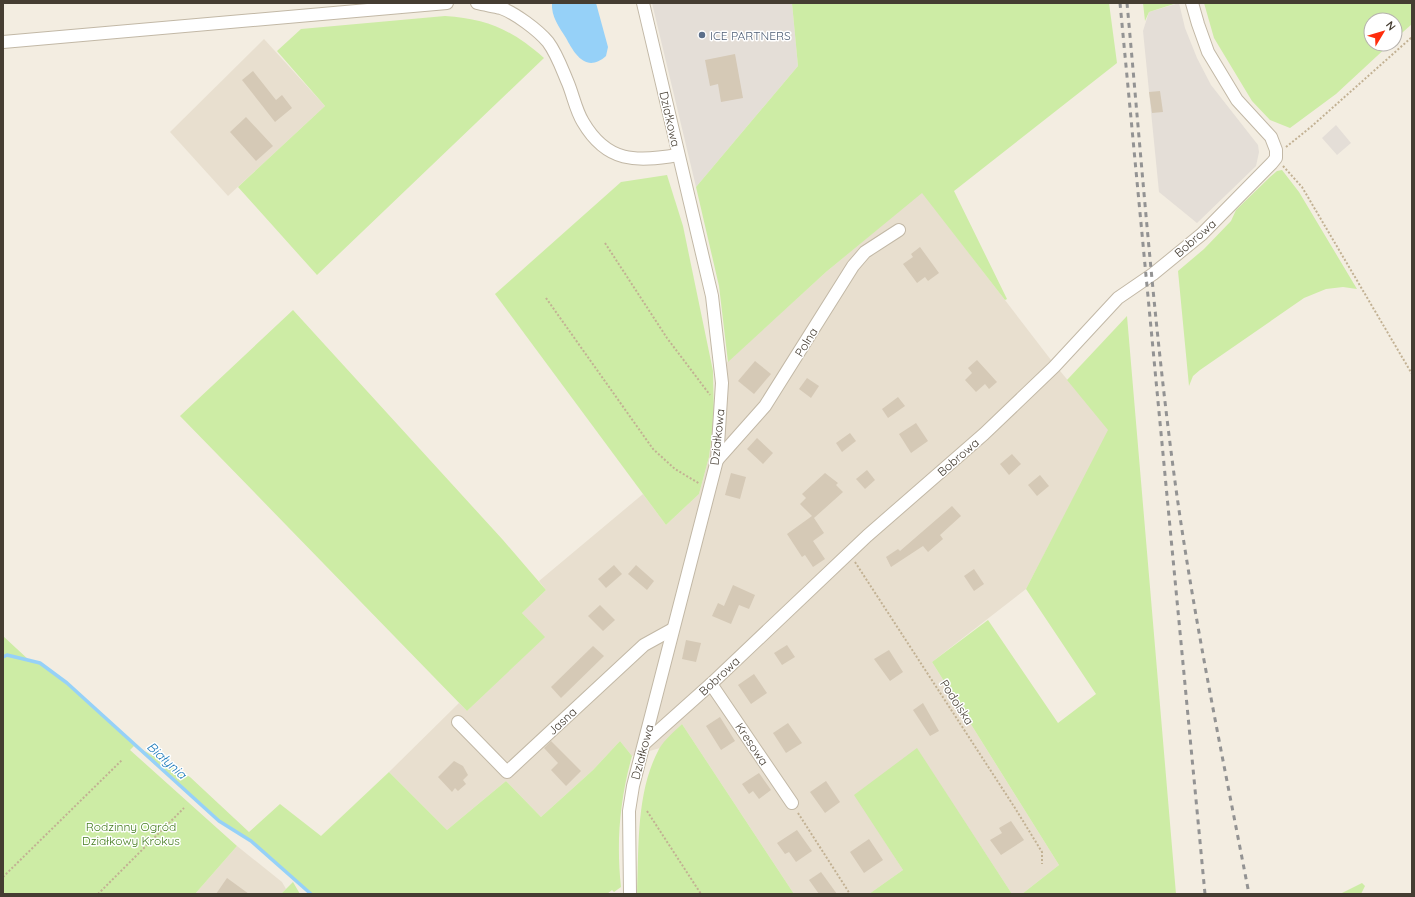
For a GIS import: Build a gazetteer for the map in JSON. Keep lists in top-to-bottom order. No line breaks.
{"streets":{"street":["Działkowa","Bobrowa","Polna","Jasna","Kresowa"],"path":["Podolska"]},"crossings":[["Działkowa","Bobrowa"],["Działkowa","Polna"],["Działkowa","Jasna"],["Bobrowa","Podolska"],["Bobrowa","Kresowa"]],"water":["Białynia"],"parks":["Rodzinny Ogród Działkowy Krokus"],"places":["ICE PARTNERS"],"north":"top right"}
